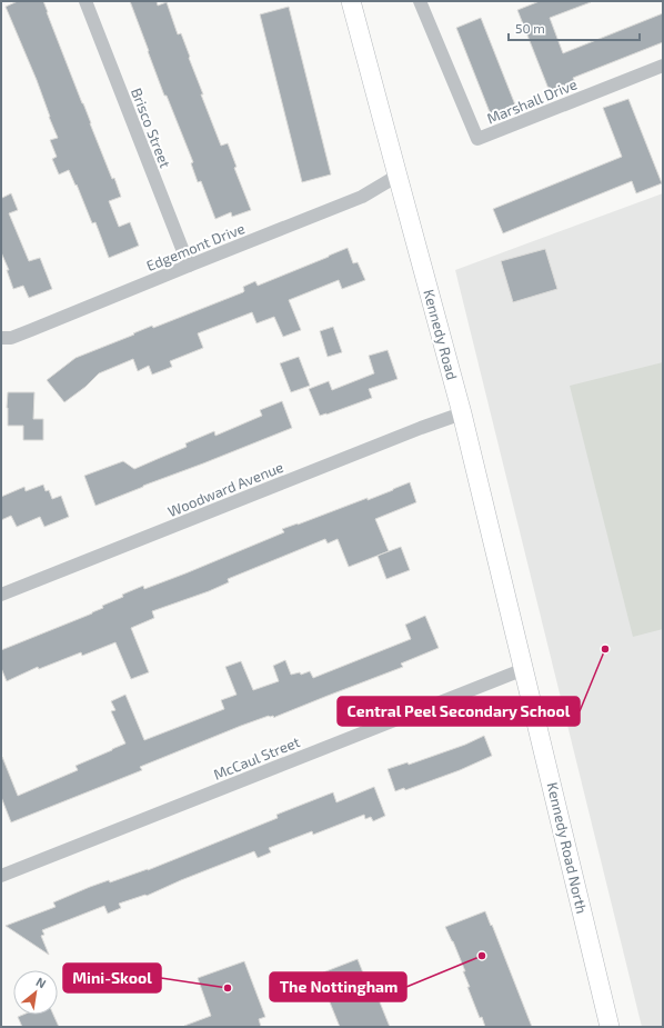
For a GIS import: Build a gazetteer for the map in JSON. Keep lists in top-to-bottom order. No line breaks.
{"streets":{"main road":["Kennedy Road","Kennedy Road North"],"street":["Marshall Drive","Brisco Street","Edgemont Drive","Woodward Avenue","McCaul Street"]},"crossings":[["Brisco Street","Edgemont Drive"],["Edgemont Drive","Kennedy Road"],["Kennedy Road","Woodward Avenue"],["Kennedy Road","McCaul Street"],["Kennedy Road","Kennedy Road North"],["McCaul Street","Kennedy Road North"]],"places":["Central Peel Secondary School","The Nottingham","Mini-Skool"],"scale_bar":"50 m","north":"top right"}
